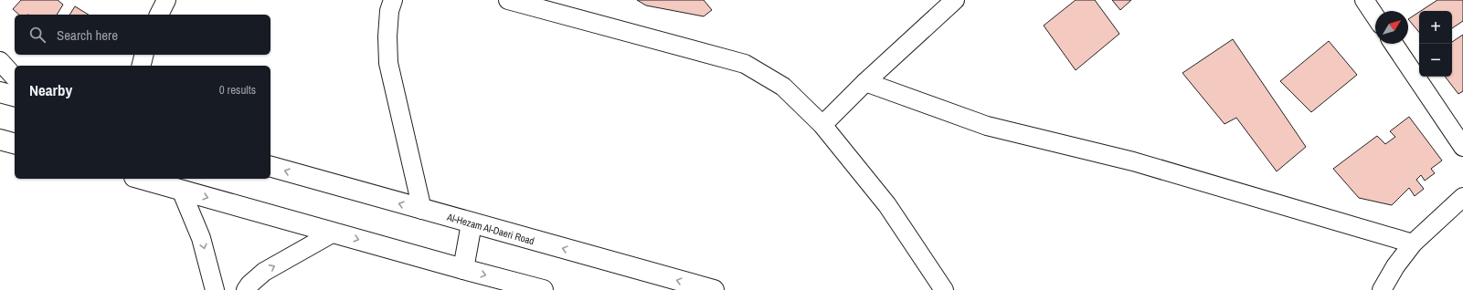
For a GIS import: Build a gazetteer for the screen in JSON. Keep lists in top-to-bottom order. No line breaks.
{"streets":{"main road":["Al-Hezam Al-Daeri Road"]},"north":"top right","page":{"map_buttons":["+","−"],"search":"Search here","heading":["Nearby","0 results"]}}
